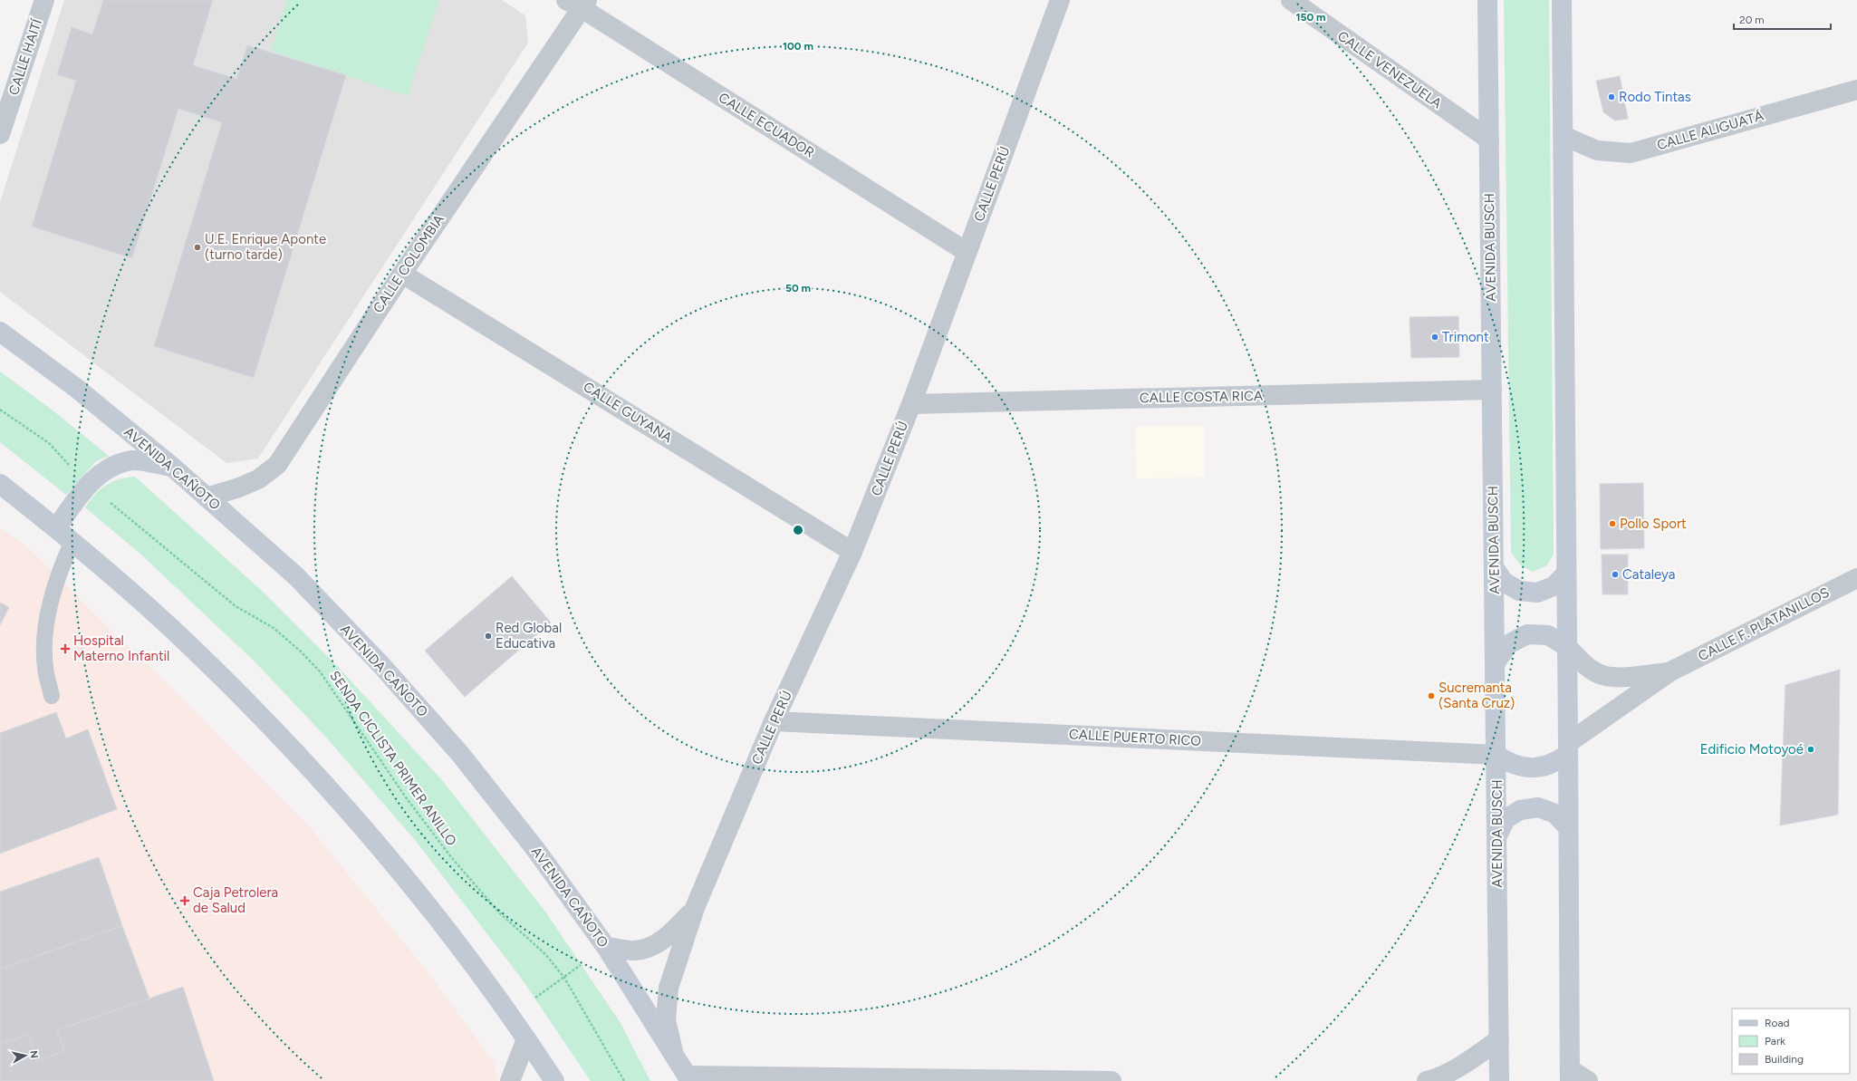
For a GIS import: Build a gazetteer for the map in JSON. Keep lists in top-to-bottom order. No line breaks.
{"streets":{"main road":["AVENIDA BUSCH","AVENIDA CAÑOTO"],"street":["CALLE HAITÍ","CALLE VENEZUELA","CALLE ECUADOR","CALLE ALIGUATÁ","CALLE PERÚ","CALLE COLOMBIA","CALLE COSTA RICA","CALLE GUYANA","CALLE F. PLATANILLOS","CALLE PUERTO RICO"],"path":["SENDA CICLISTA PRIMER ANILLO"]},"crossings":[["CALLE VENEZUELA","AVENIDA BUSCH"],["CALLE ECUADOR","CALLE PERÚ"],["CALLE ECUADOR","CALLE COLOMBIA"],["CALLE PERÚ","CALLE COSTA RICA"],["CALLE PERÚ","CALLE GUYANA"],["CALLE PERÚ","AVENIDA CAÑOTO"],["CALLE PERÚ","CALLE PUERTO RICO"],["AVENIDA BUSCH","CALLE COSTA RICA"],["AVENIDA BUSCH","CALLE PUERTO RICO"],["CALLE COLOMBIA","CALLE GUYANA"],["CALLE COLOMBIA","AVENIDA CAÑOTO"]],"places":{"other":["Rodo Tintas","U.E. Enrique Aponte (turno tarde)","Trimont","Pollo Sport","Cataleya","Red Global Educativa","Sucremanta (Santa Cruz)","Edificio Motoyoé"],"health":["Hospital Materno Infantil","Caja Petrolera de Salud"]},"legend":["Road","Park","Building"],"scale_bar":"20 m","north":"right","rings":["150 m","100 m","50 m"]}
